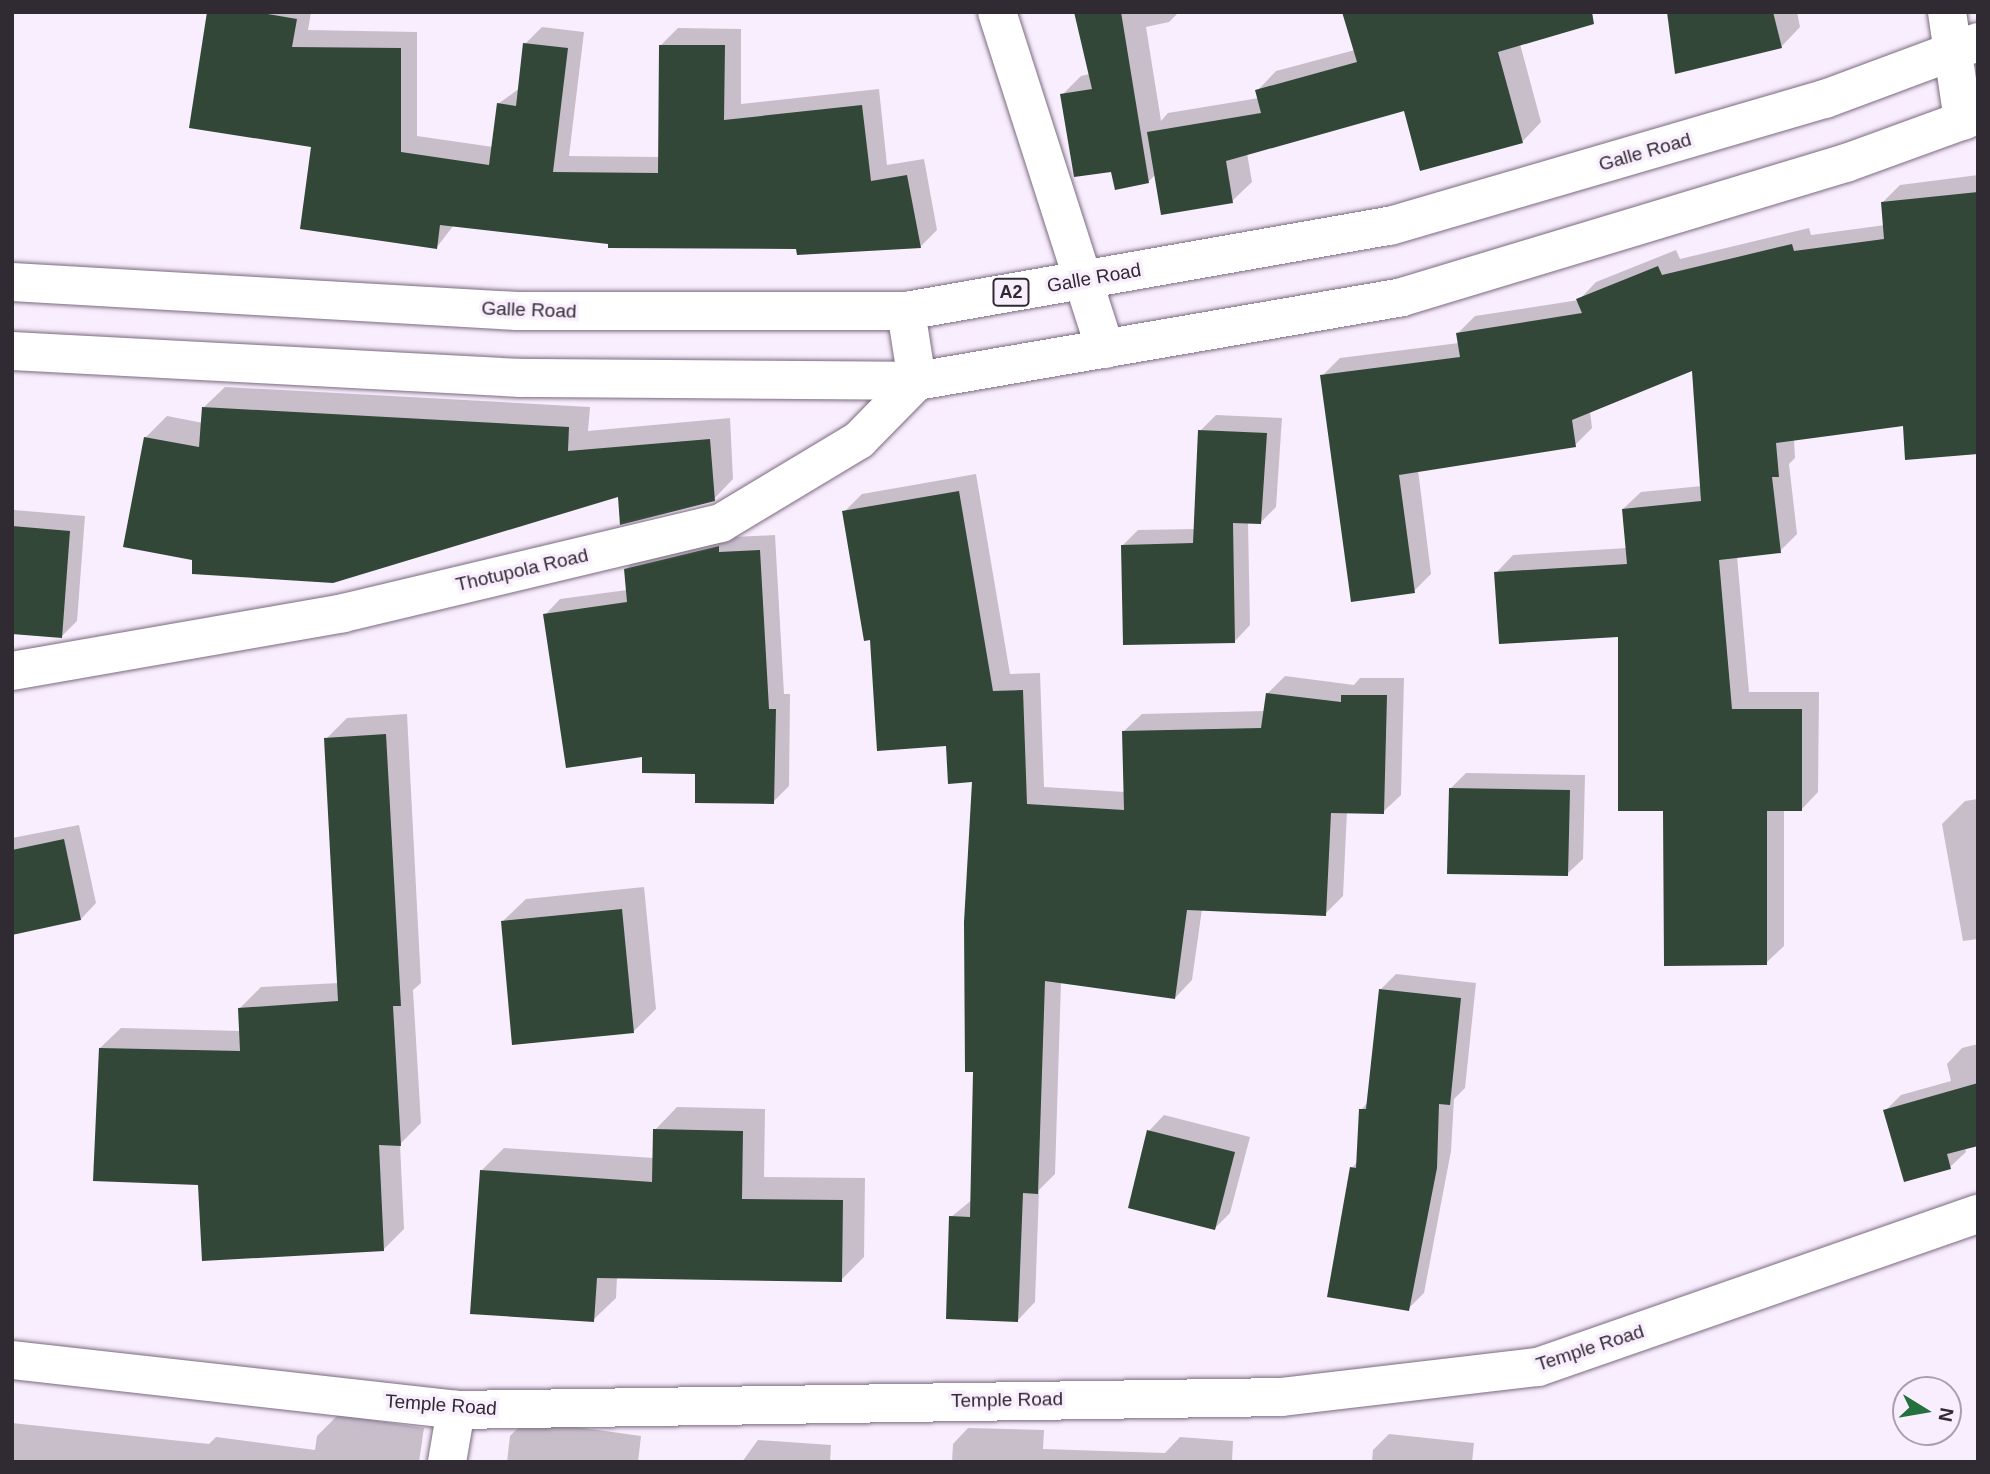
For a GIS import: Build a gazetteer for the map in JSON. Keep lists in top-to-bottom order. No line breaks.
{"streets":{"main road":["Galle Road","A2","Thotupola Road","Temple Road"]},"north":"right"}
